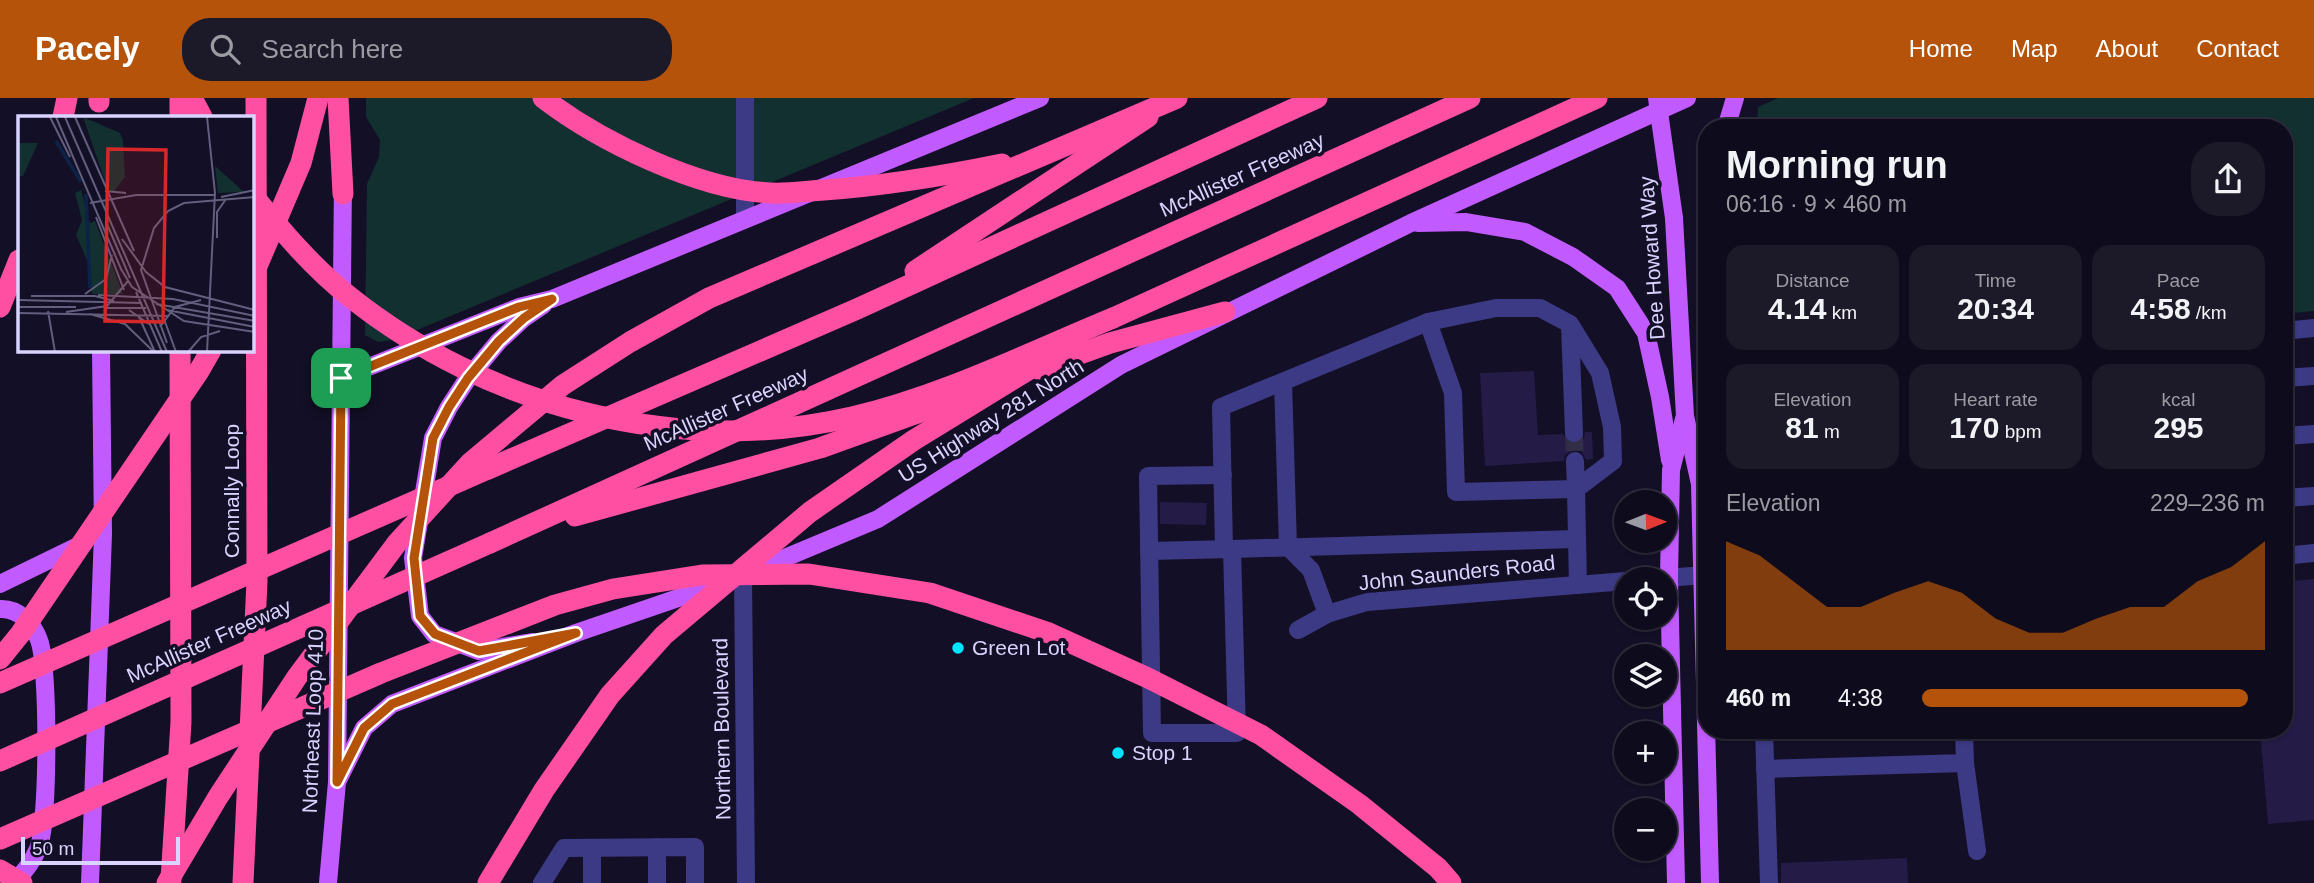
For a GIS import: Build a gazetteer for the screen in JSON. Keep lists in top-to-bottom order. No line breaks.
{"streets":{"highway":["McAllister Freeway","Connally Loop"],"main road":["Dee Howard Way","US Highway 281 North","Northeast Loop 410"],"street":["John Saunders Road","Northern Boulevard"]},"crossings":[["US Highway 281 North","Northeast Loop 410"],["US Highway 281 North","Northern Boulevard"]],"places":["Green Lot","Stop 1"],"scale_bar":"50 m","north":"right","page":{"header":"Pacely","search":"Search here","nav":["Home","Map","About","Contact"],"heading":["Morning run","06:16 · 9 × 460 m"],"stats":[["Distance","4.14 km"],["Time","20:34"],["Pace","4:58 /km"],["Elevation","81 m"],["Heart rate","170 bpm"],["kcal","295"]],"chart":["Elevation","229–236 m"],"map_buttons":["+","−"],"list":[{"name":"460 m","note":"4:38"}],"scale":"50 m"}}
